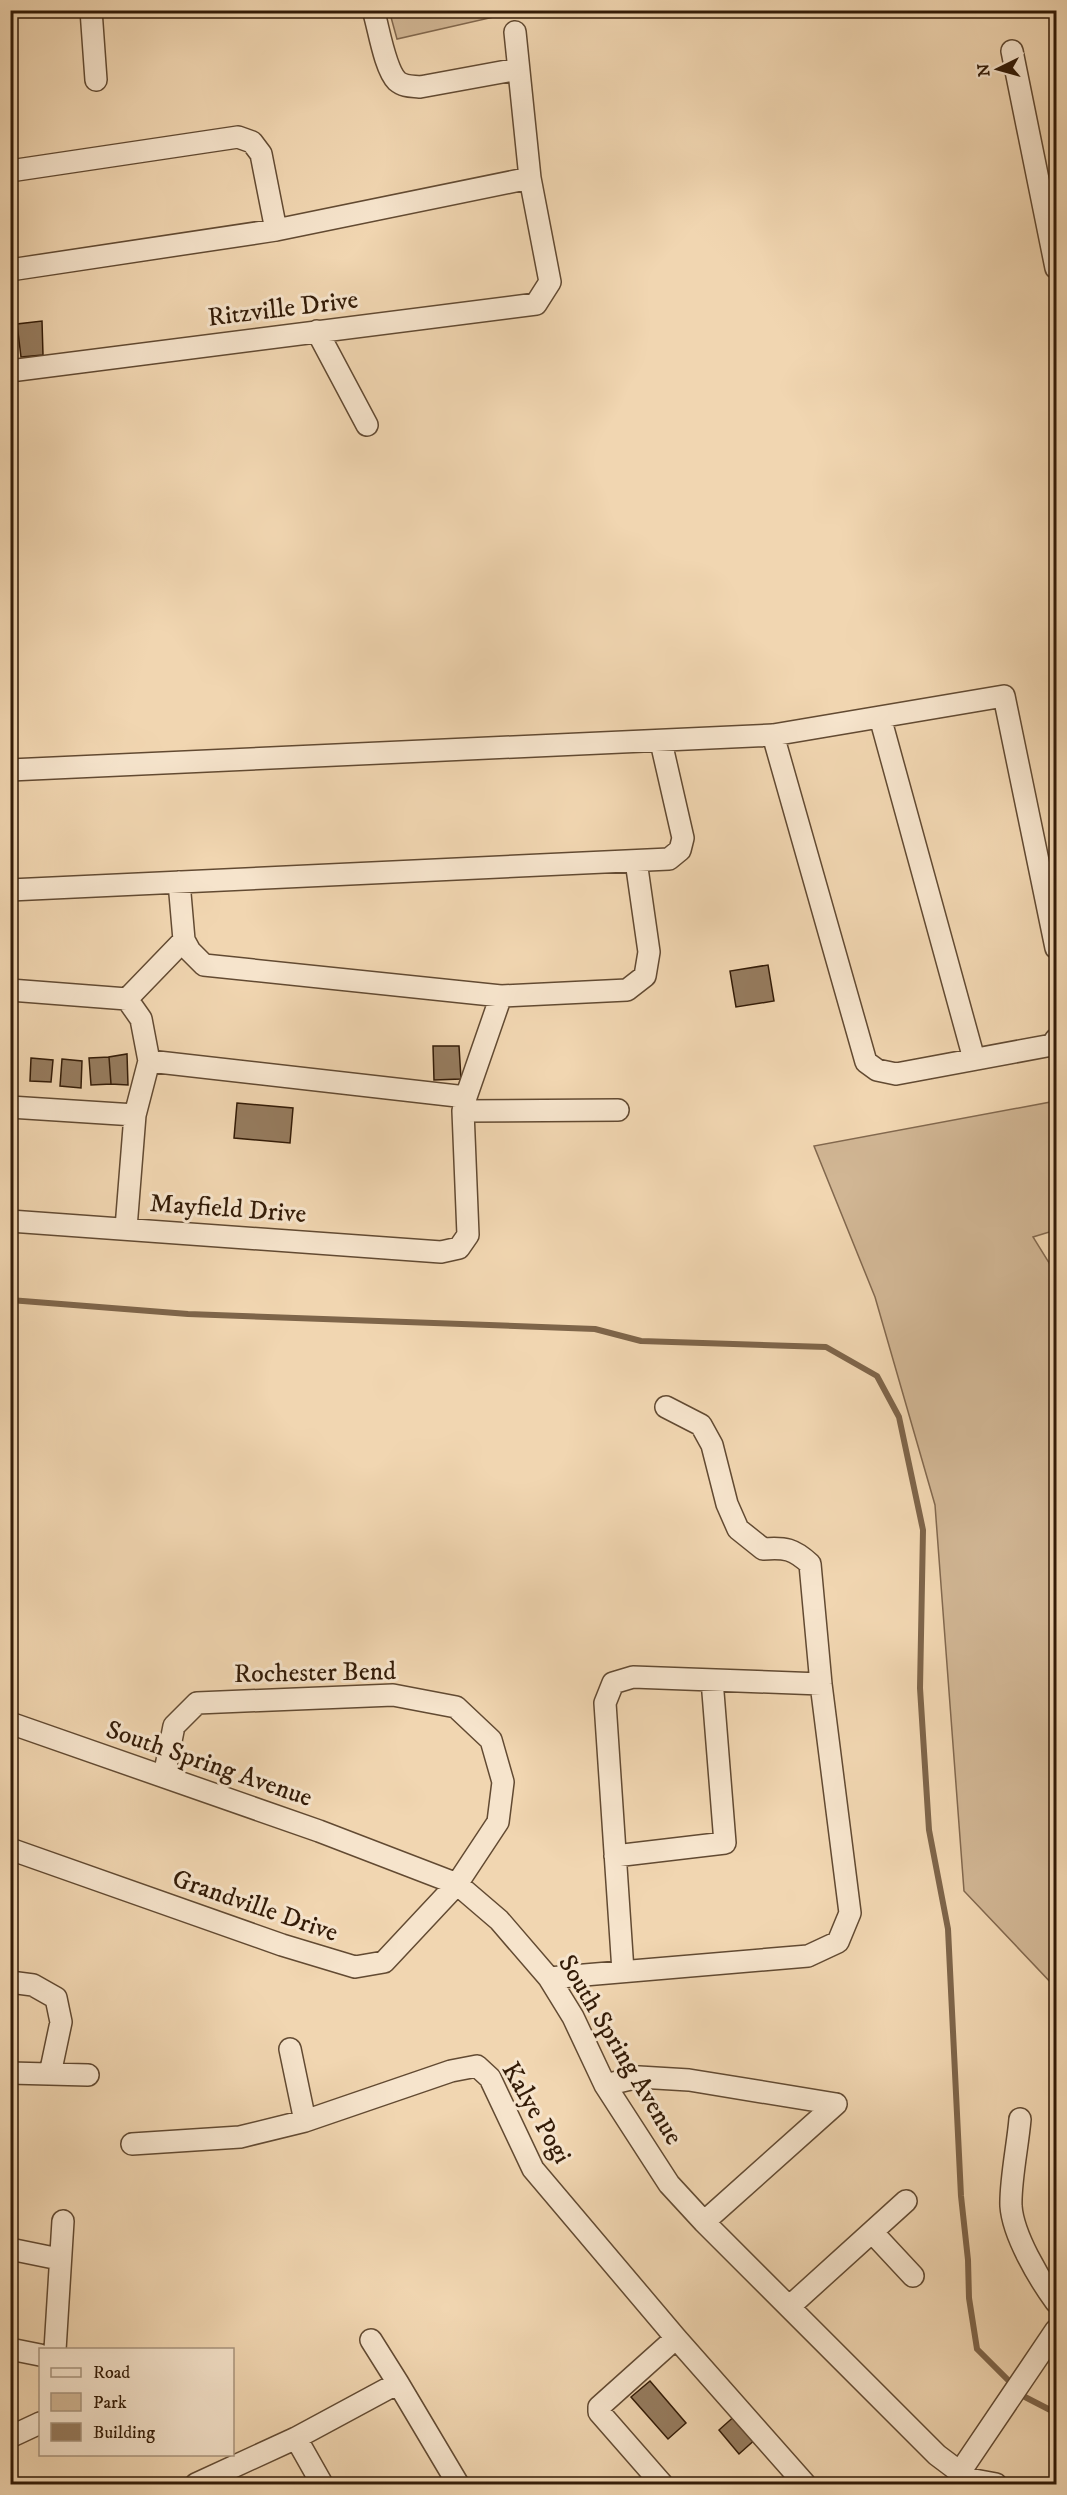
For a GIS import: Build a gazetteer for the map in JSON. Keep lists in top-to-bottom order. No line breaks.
{"streets":{"street":["Ritzville Drive","Mayfield Drive","Rochester Bend","South Spring Avenue","Grandville Drive","Kalye Pogi"]},"crossings":[["Rochester Bend","South Spring Avenue"],["Rochester Bend","Grandville Drive"],["South Spring Avenue","Grandville Drive"]],"legend":["Road","Park","Building"],"north":"left"}
